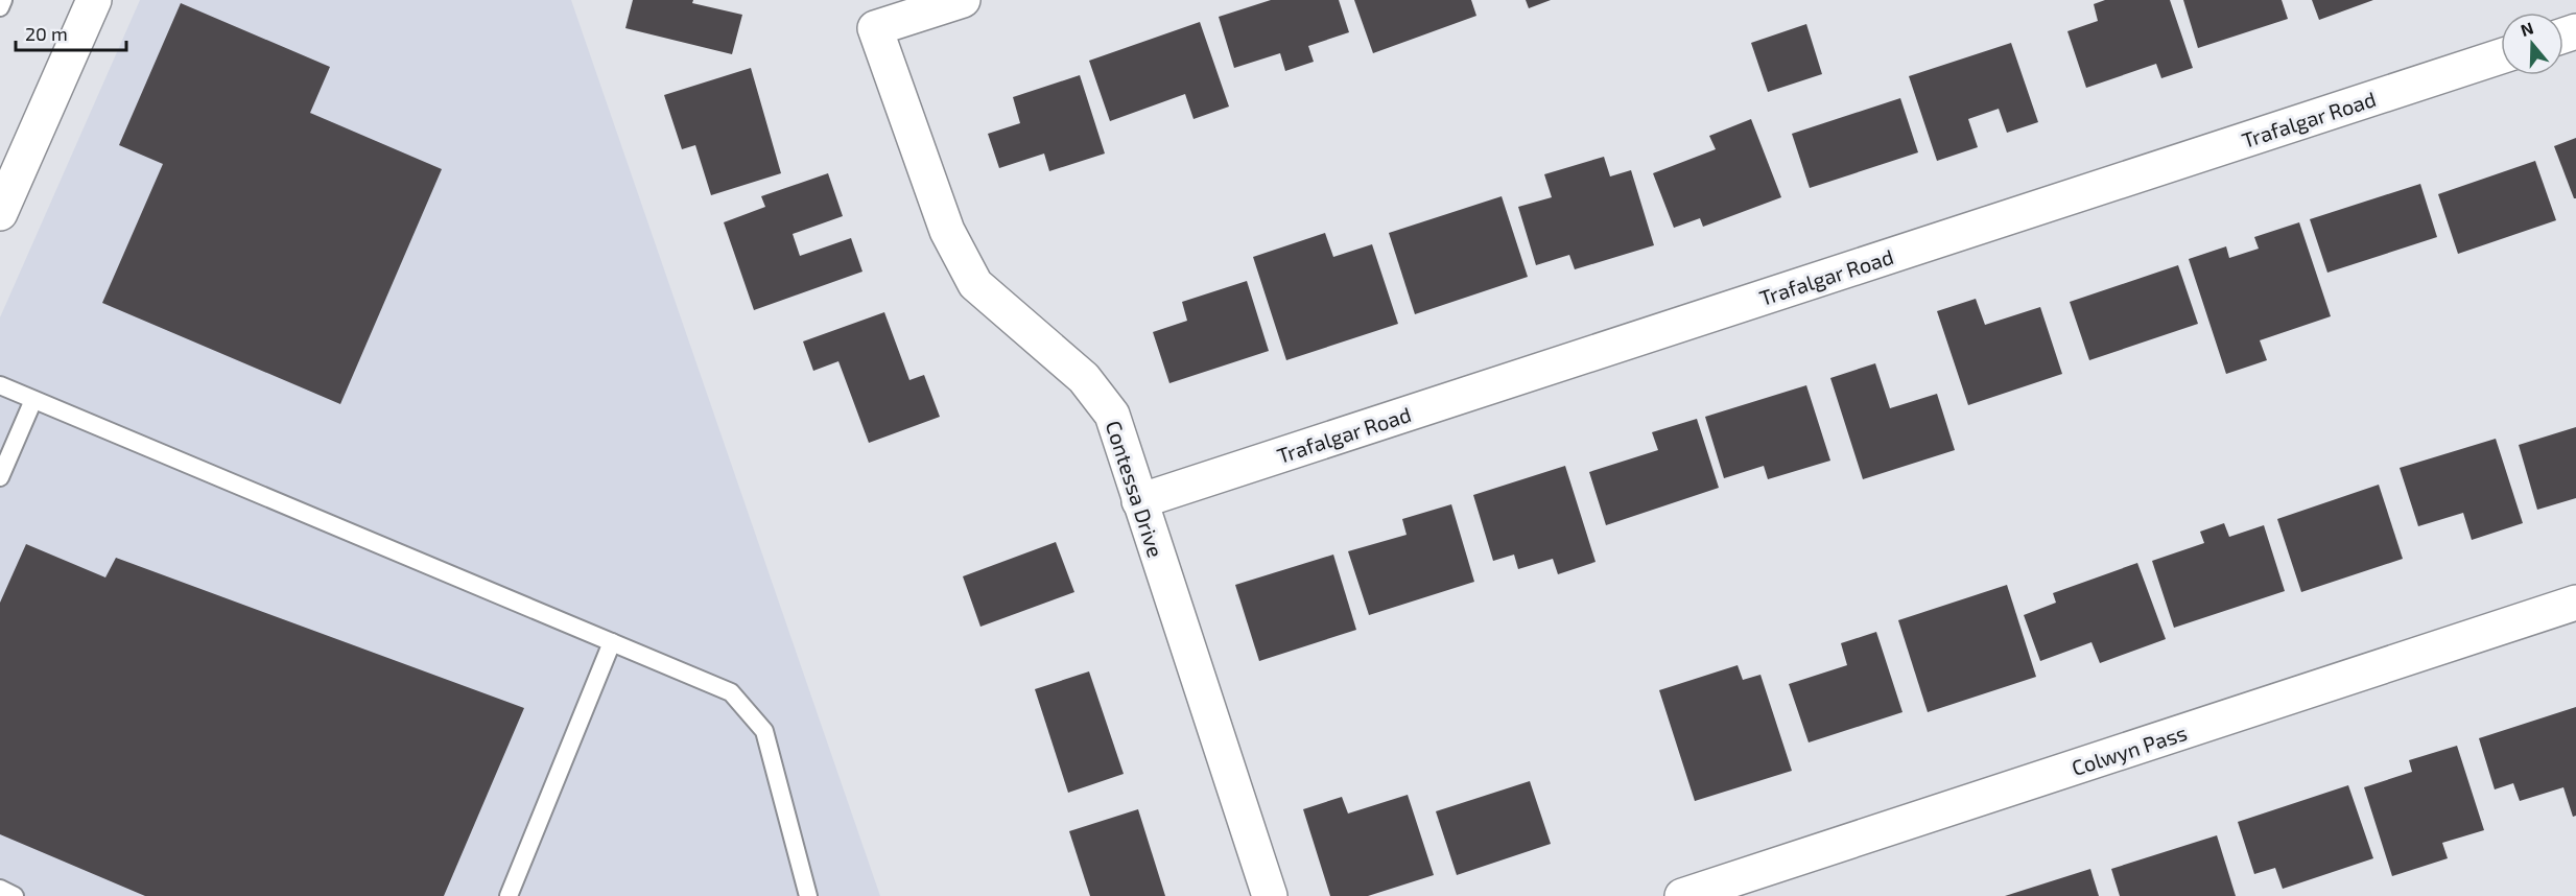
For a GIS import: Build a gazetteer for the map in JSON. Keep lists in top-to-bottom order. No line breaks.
{"streets":{"street":["Trafalgar Road","Contessa Drive","Colwyn Pass"]},"crossings":[["Trafalgar Road","Contessa Drive"]],"scale_bar":"20 m","north":"top"}
